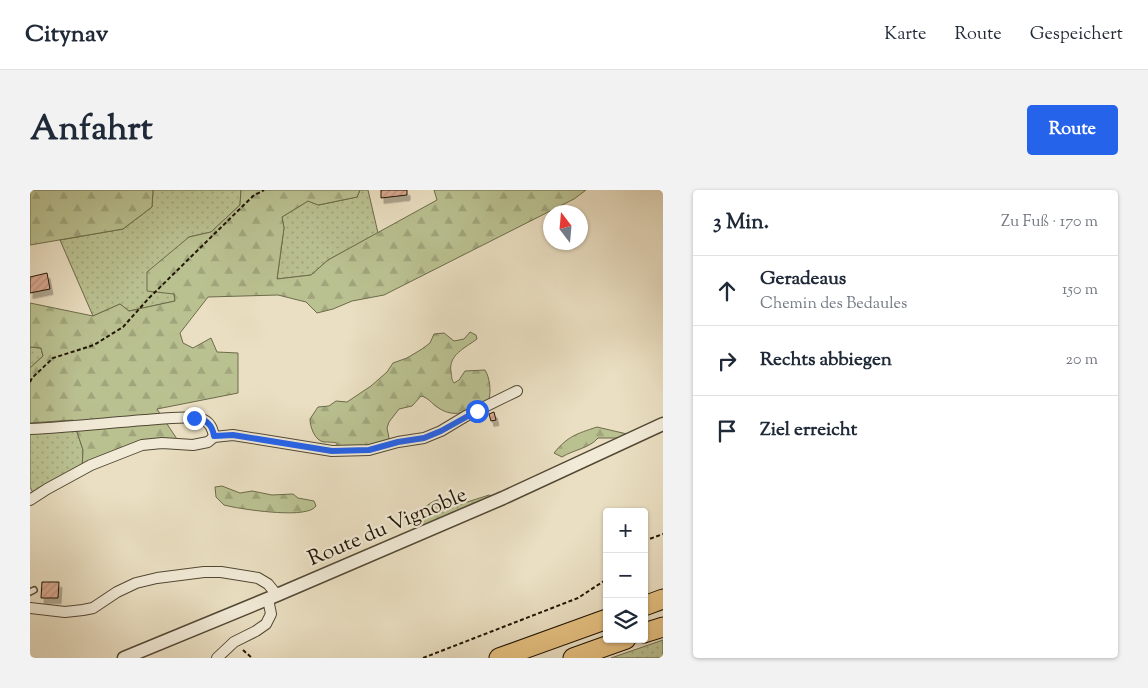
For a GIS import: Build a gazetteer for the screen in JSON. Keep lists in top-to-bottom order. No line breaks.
{"streets":{"street":["Route du Vignoble"]},"north":"top","page":{"header":"Citynav","nav":["Karte","Route","Gespeichert"],"title":"Anfahrt","buttons":"Route","heading":["3 Min.","Zu Fuß · 170 m"],"list":[["Geradeaus","Chemin des Bedaules","150 m"],["Rechts abbiegen","20 m"],"Ziel erreicht"],"map_buttons":["+","−"]}}
